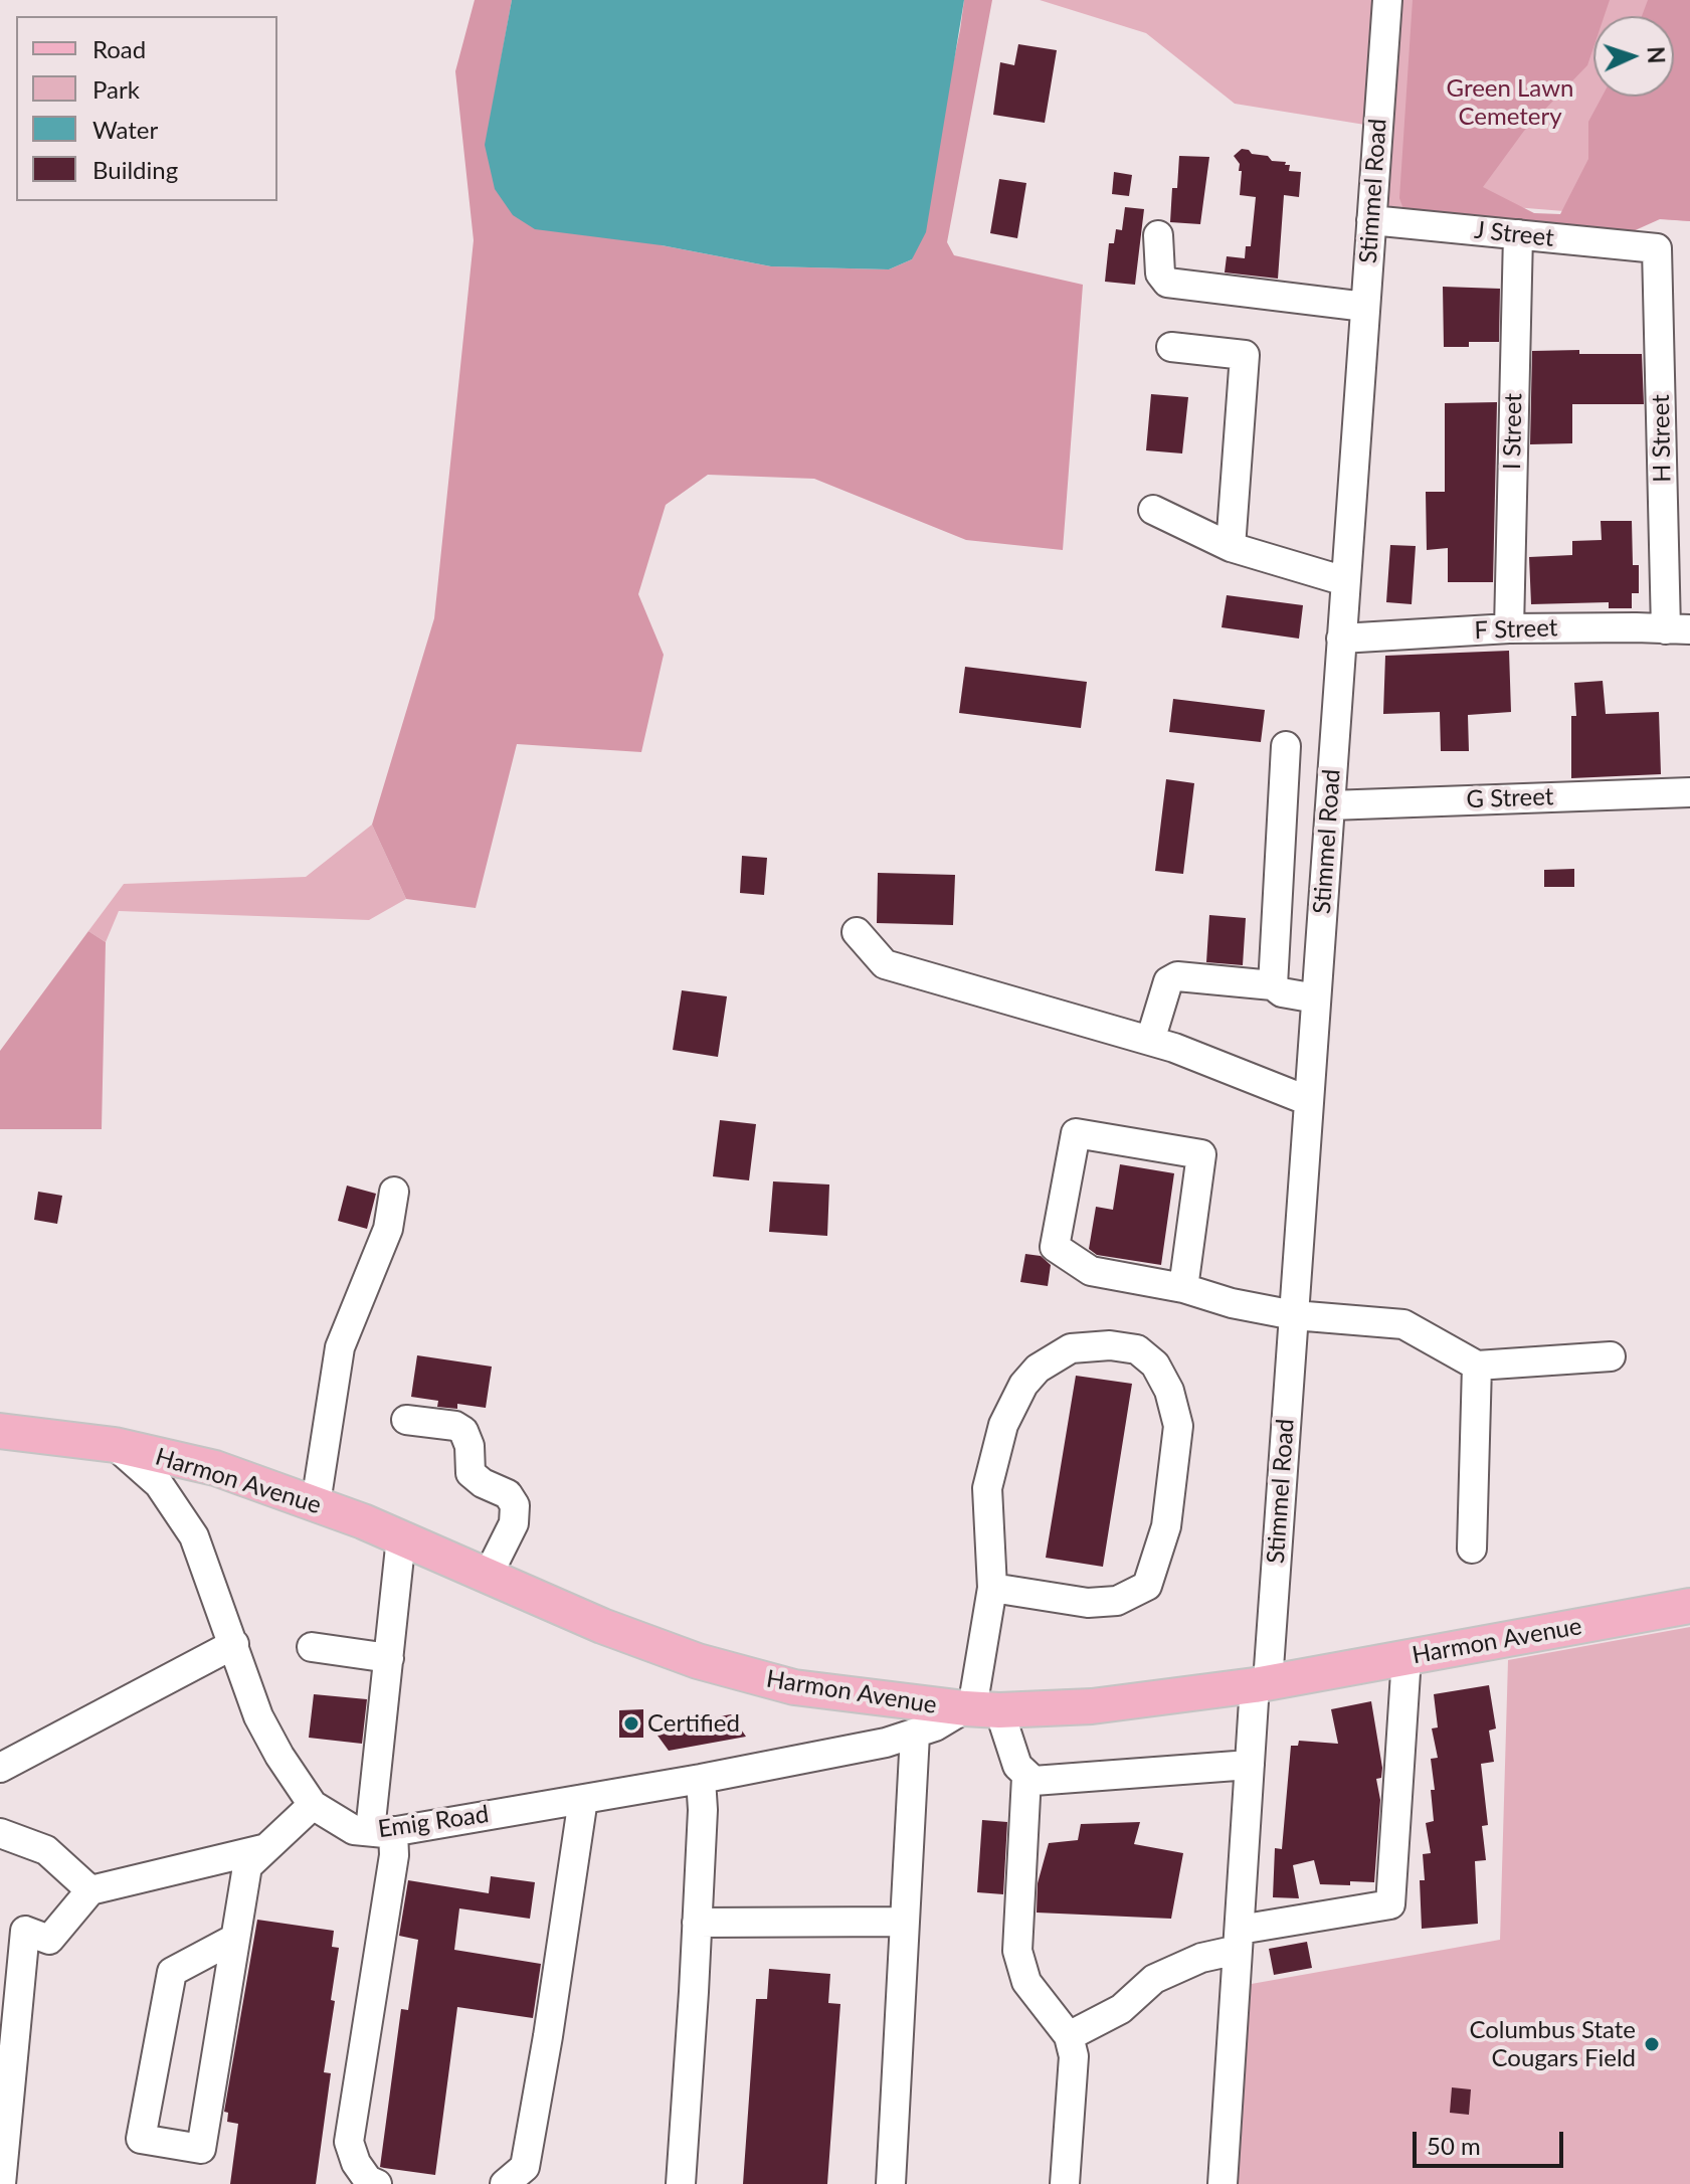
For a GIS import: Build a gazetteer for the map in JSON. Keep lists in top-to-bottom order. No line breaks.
{"streets":{"main road":["Harmon Avenue"],"street":["Stimmel Road","J Street","I Street","H Street","F Street","G Street","Emig Road"]},"crossings":[["Stimmel Road","J Street"],["Stimmel Road","F Street"],["Stimmel Road","G Street"],["Stimmel Road","Harmon Avenue"],["J Street","I Street"],["J Street","H Street"],["I Street","F Street"],["H Street","F Street"],["Harmon Avenue","Emig Road"]],"parks":["Green Lawn Cemetery"],"places":["Certified","Columbus State Cougars Field"],"legend":["Road","Park","Water","Building"],"scale_bar":"50 m","north":"right"}
